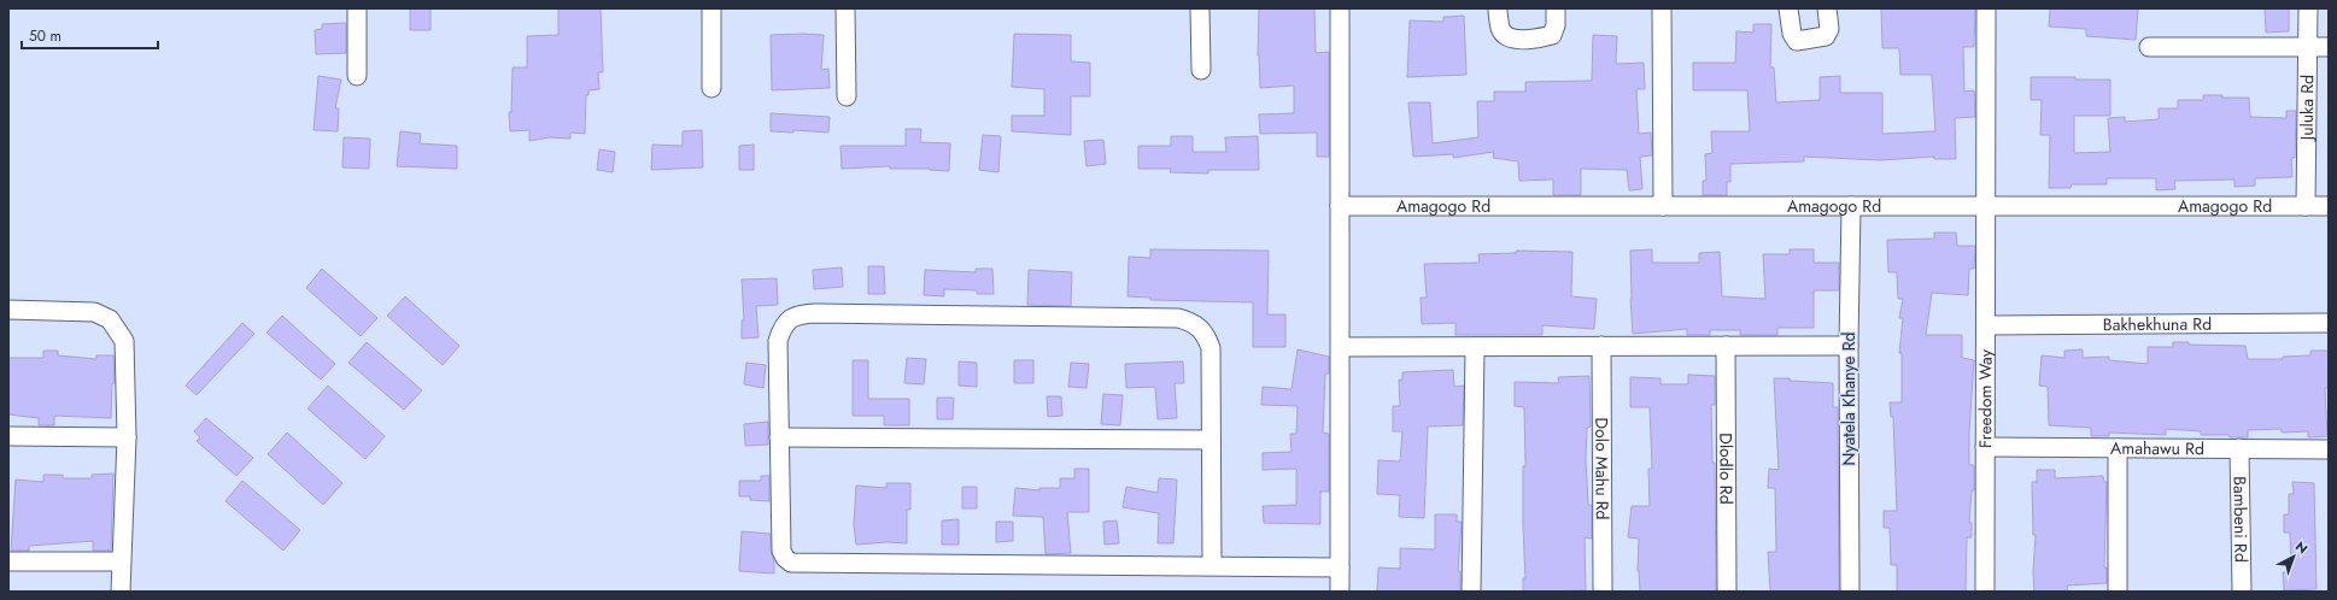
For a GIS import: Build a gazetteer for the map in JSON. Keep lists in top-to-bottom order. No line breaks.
{"streets":{"street":["Juluka Rd","Amagogo Rd","Bakhekhuna Rd","Nyatela Khanye Rd","Freedom Way","Amahawu Rd","Dolo Mahu Rd","Dlodlo Rd","Bambeni Rd"]},"crossings":[["Juluka Rd","Amagogo Rd"],["Amagogo Rd","Nyatela Khanye Rd"],["Amagogo Rd","Freedom Way"],["Bakhekhuna Rd","Freedom Way"],["Freedom Way","Amahawu Rd"],["Amahawu Rd","Bambeni Rd"]],"scale_bar":"50 m","north":"top right"}
